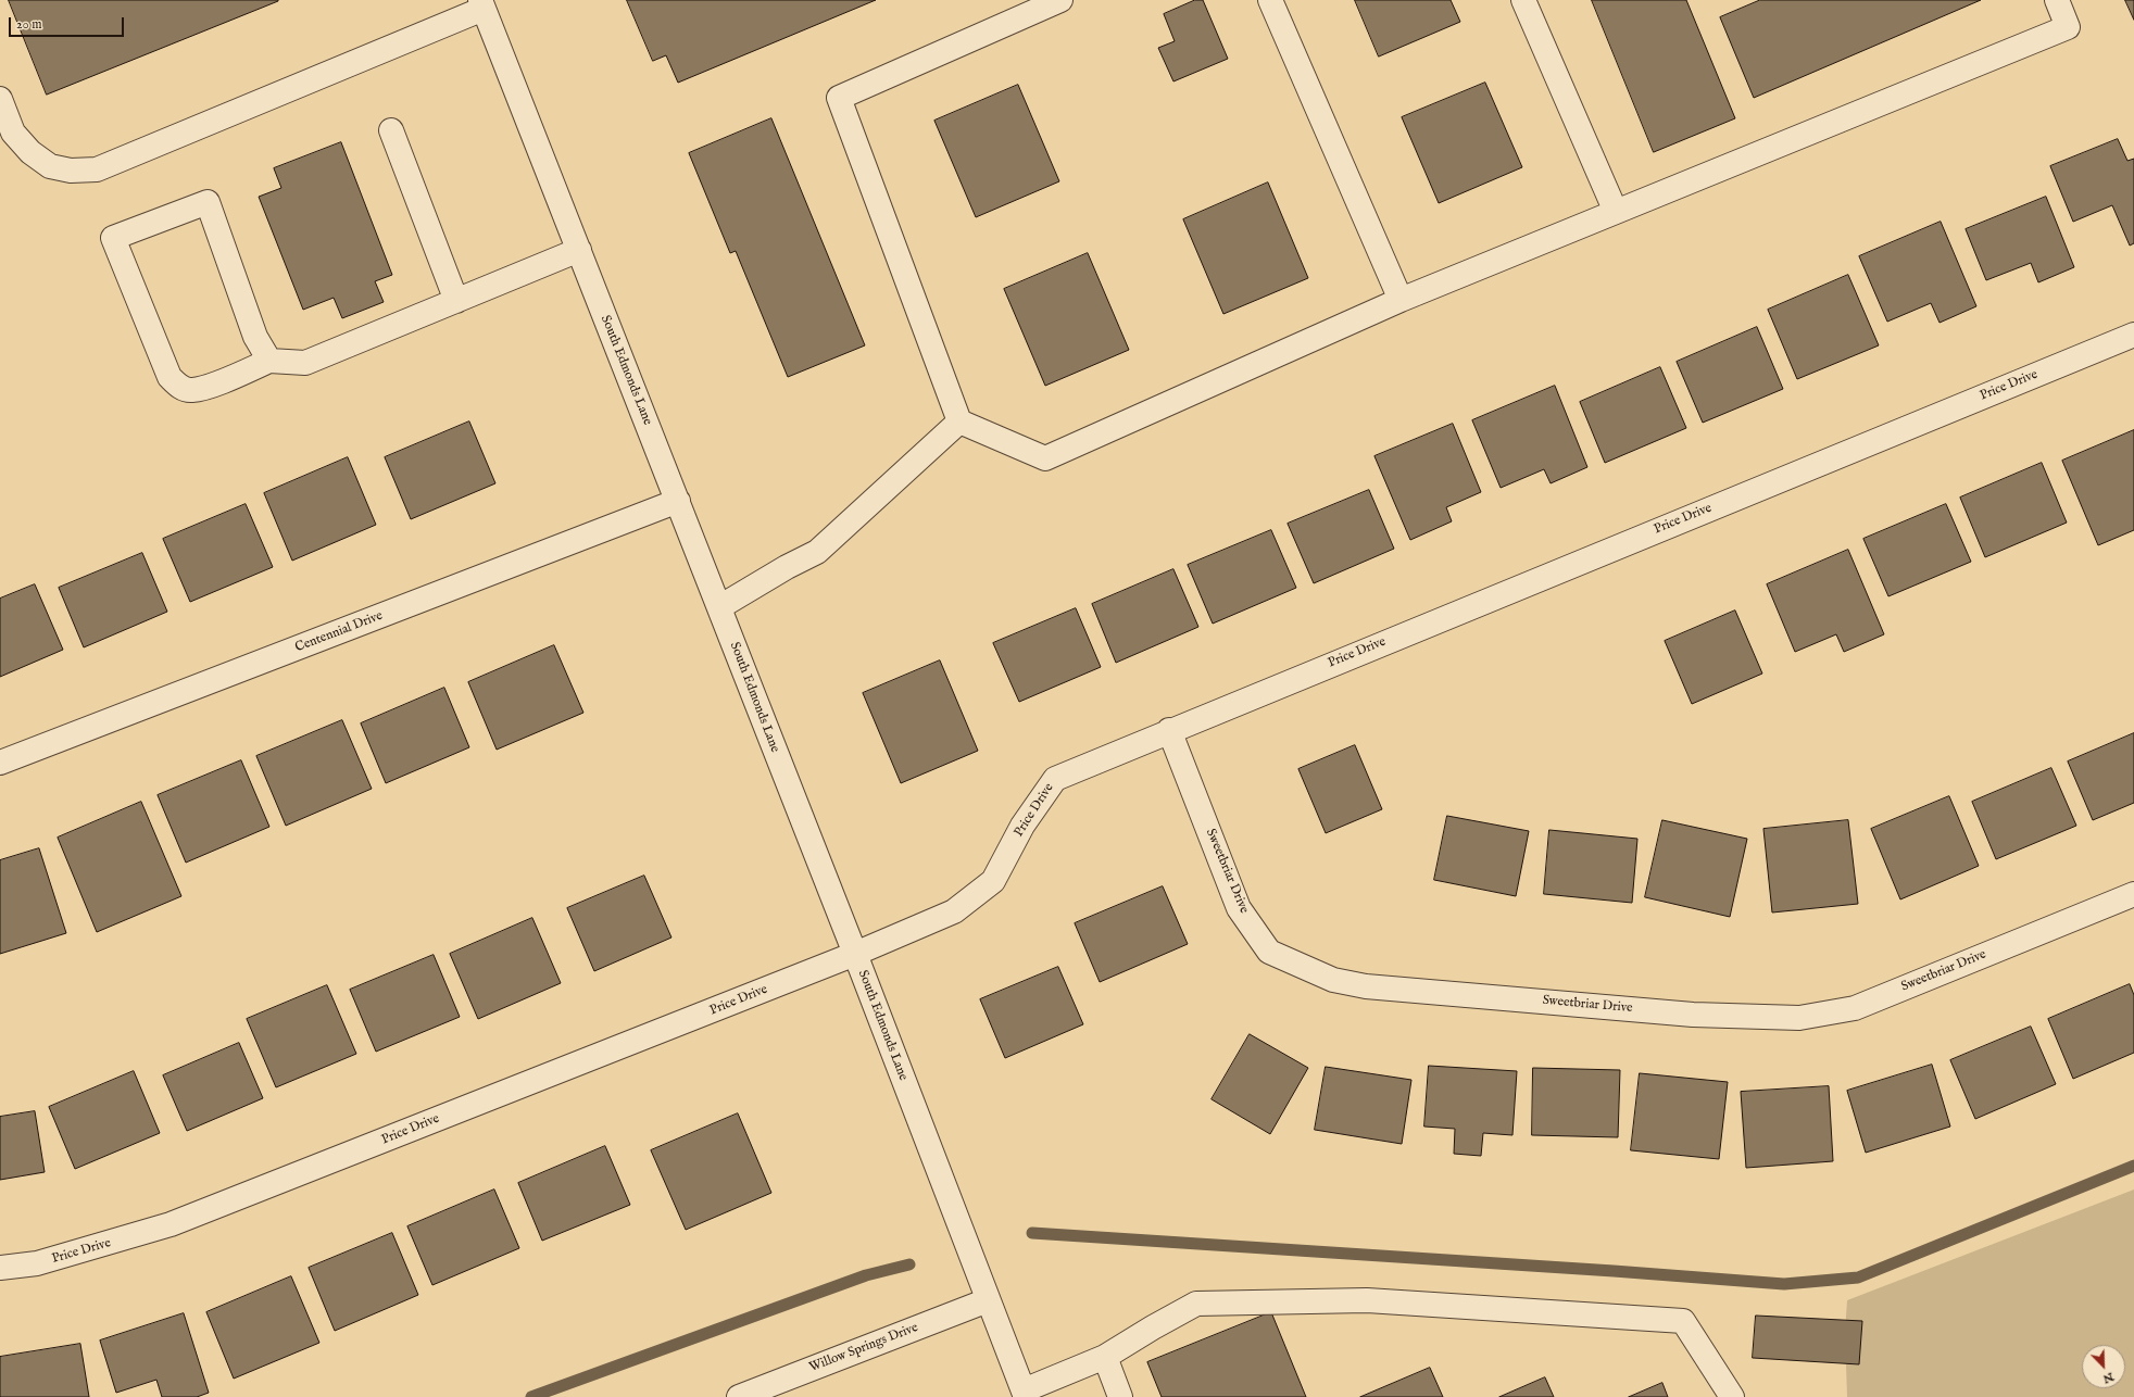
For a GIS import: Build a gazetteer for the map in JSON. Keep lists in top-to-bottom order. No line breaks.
{"streets":{"street":["South Edmonds Lane","Price Drive","Centennial Drive","Sweetbriar Drive","Willow Springs Drive"]},"crossings":[["South Edmonds Lane","Price Drive"],["South Edmonds Lane","Centennial Drive"],["South Edmonds Lane","Willow Springs Drive"],["Price Drive","Sweetbriar Drive"]],"scale_bar":"20 m","north":"bottom right"}
